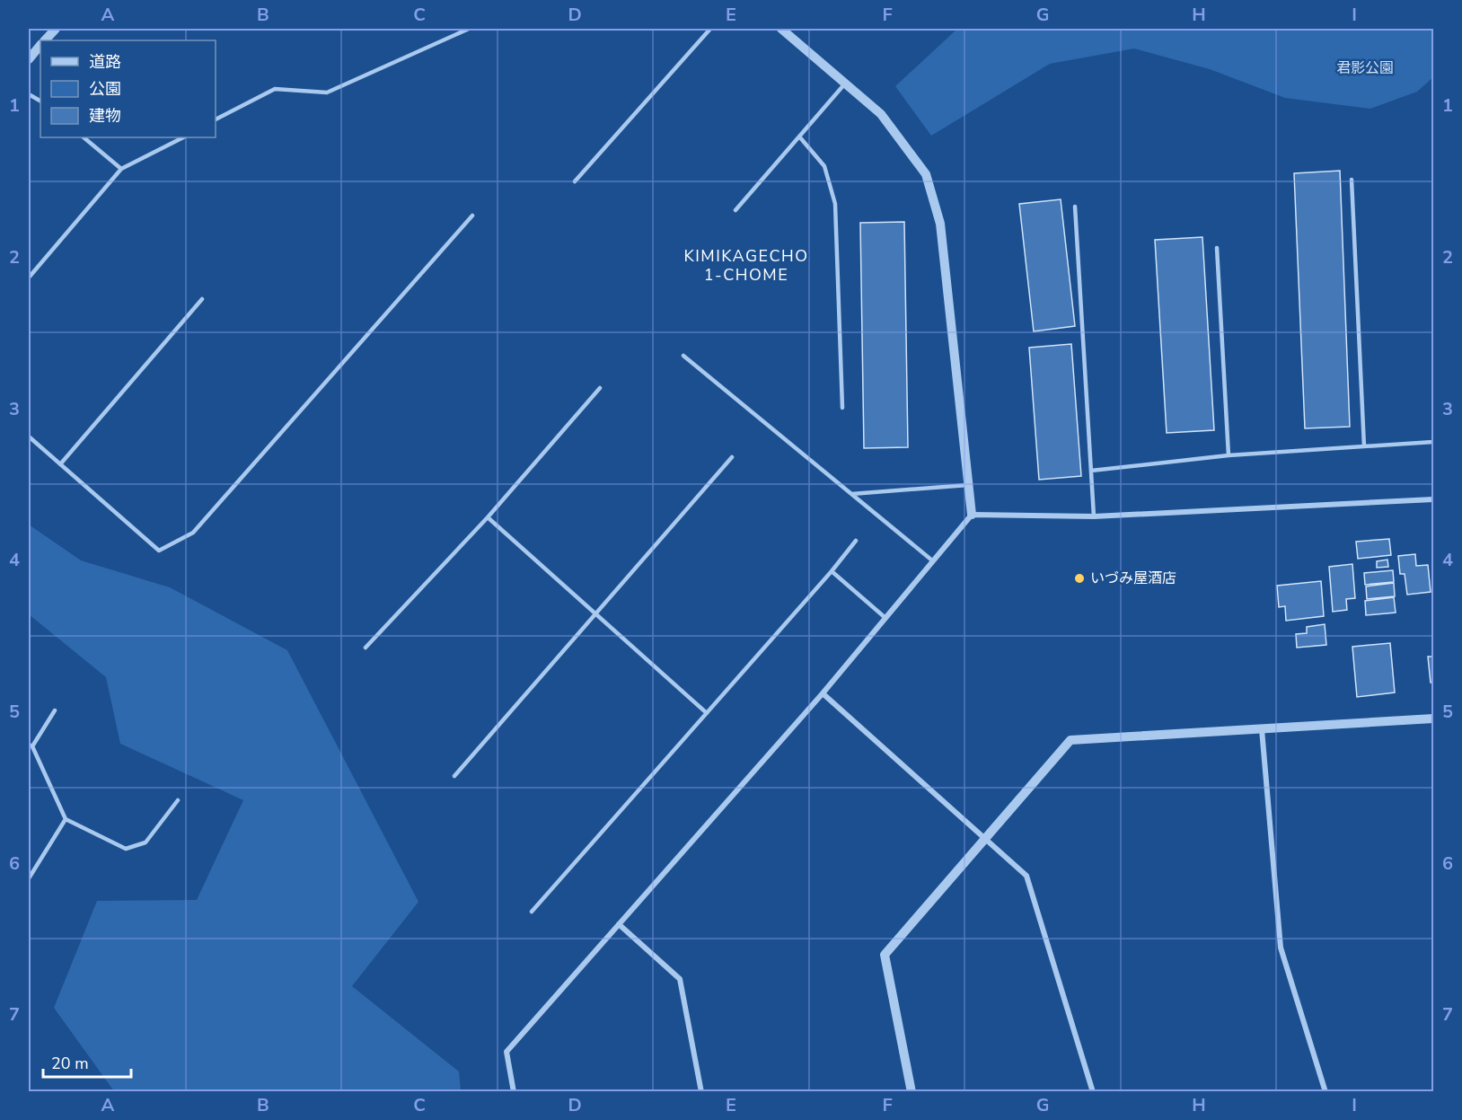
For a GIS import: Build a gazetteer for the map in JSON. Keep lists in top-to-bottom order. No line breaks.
{"districts":["KIMIKAGECHO 1-CHOME"],"parks":["君影公園"],"places":["いづみ屋酒店"],"legend":["道路","公園","建物"],"scale_bar":"20 m","grid":{"columns":["A","B","C","D","E","F","G","H","I"],"rows":["1","2","3","4","5","6","7"]}}
